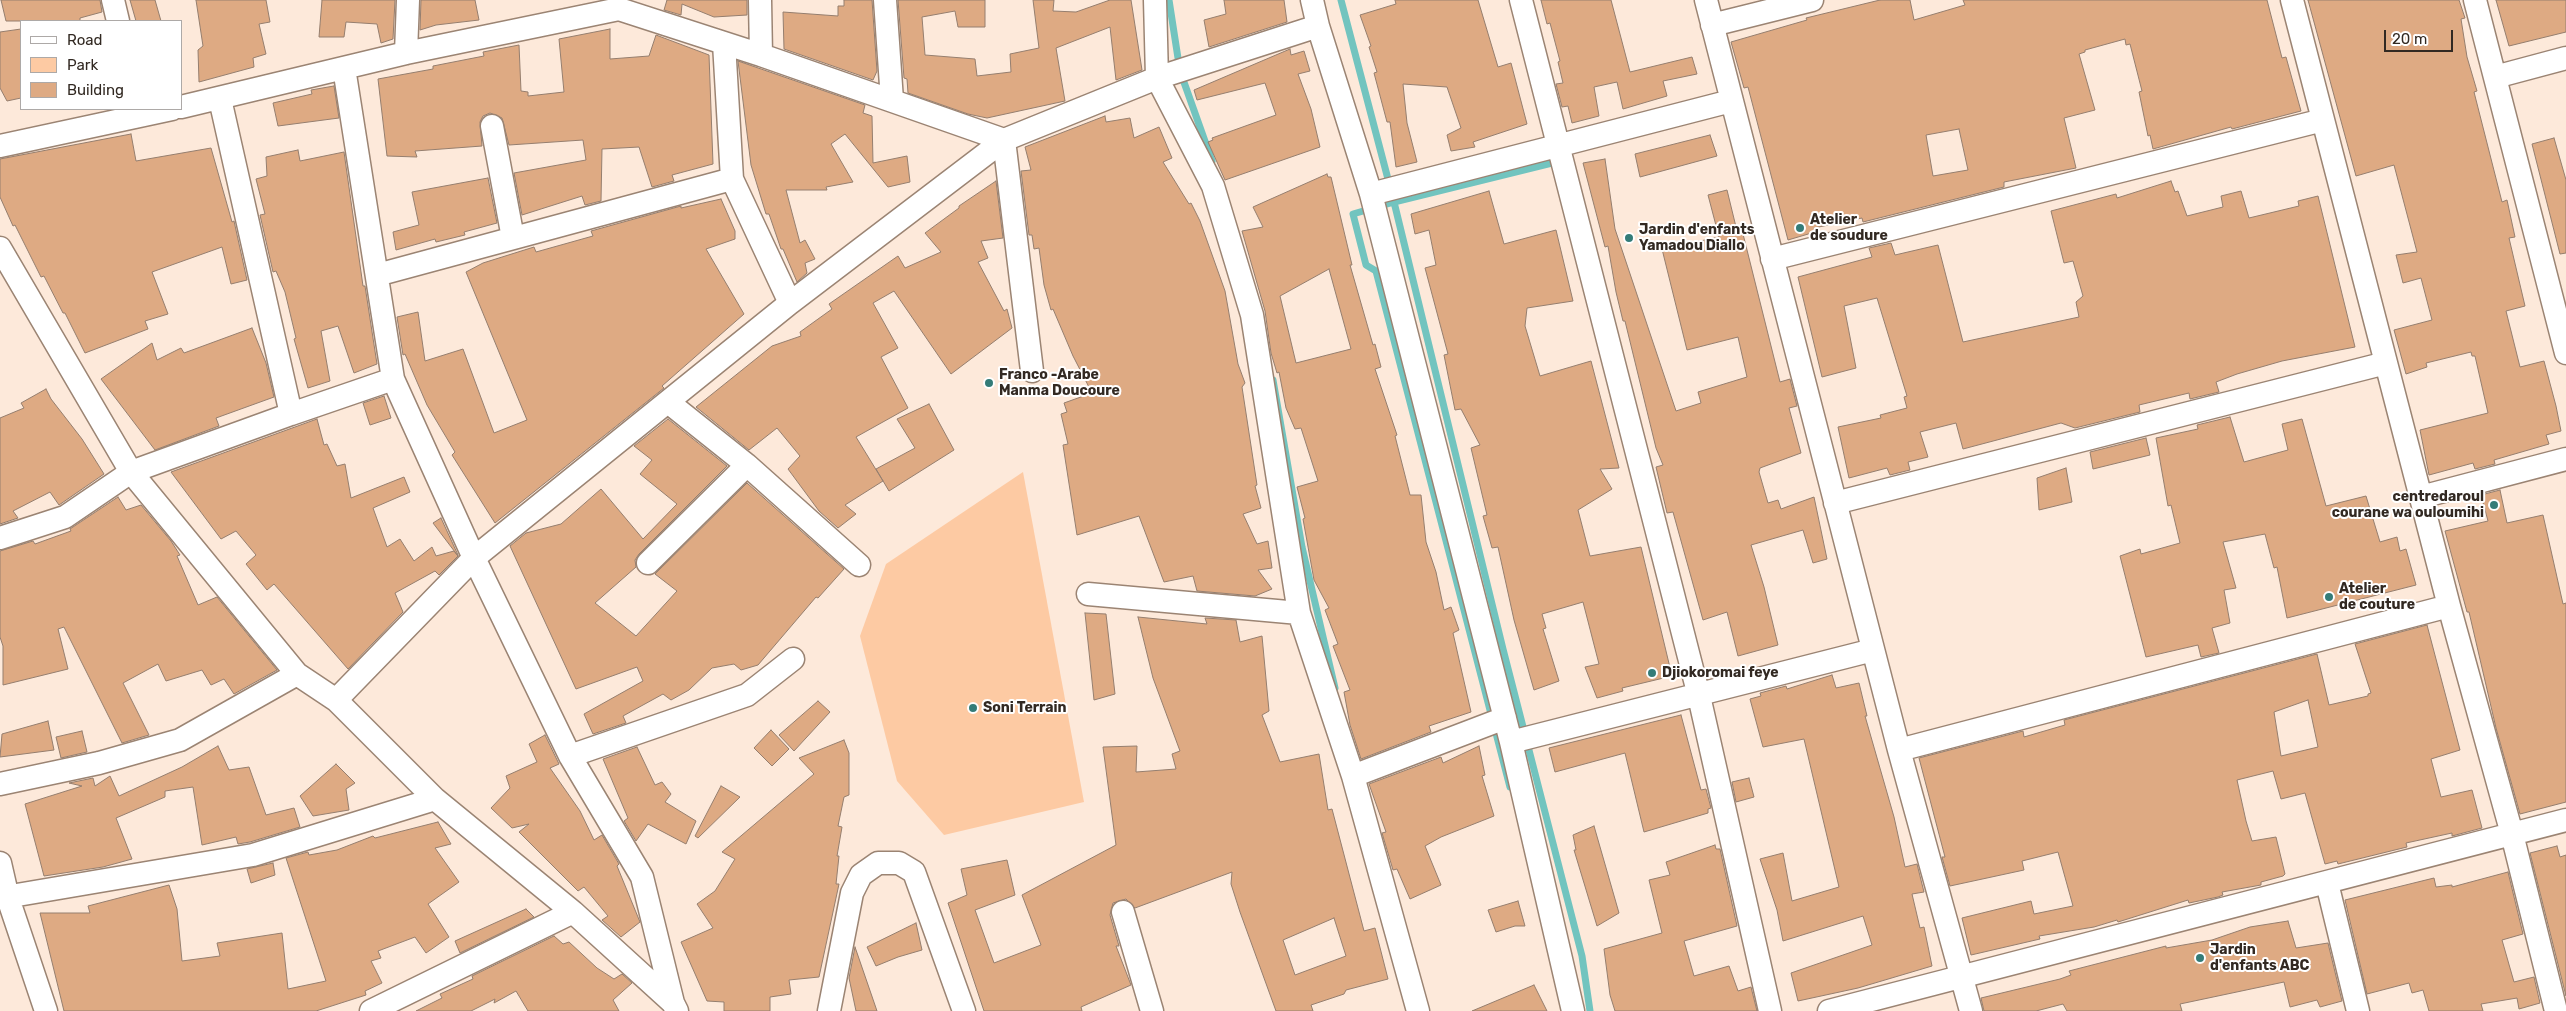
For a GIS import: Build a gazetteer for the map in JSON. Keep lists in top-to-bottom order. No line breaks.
{"places":["Atelier de soudure","Jardin d'enfants Yamadou Diallo","Franco -Arabe Manma Doucoure","centredaroul courane wa ouloumihi","Atelier de couture","Djiokoromai feye","Soni Terrain","Jardin d'enfants ABC"],"legend":["Road","Park","Building"],"scale_bar":"20 m"}
